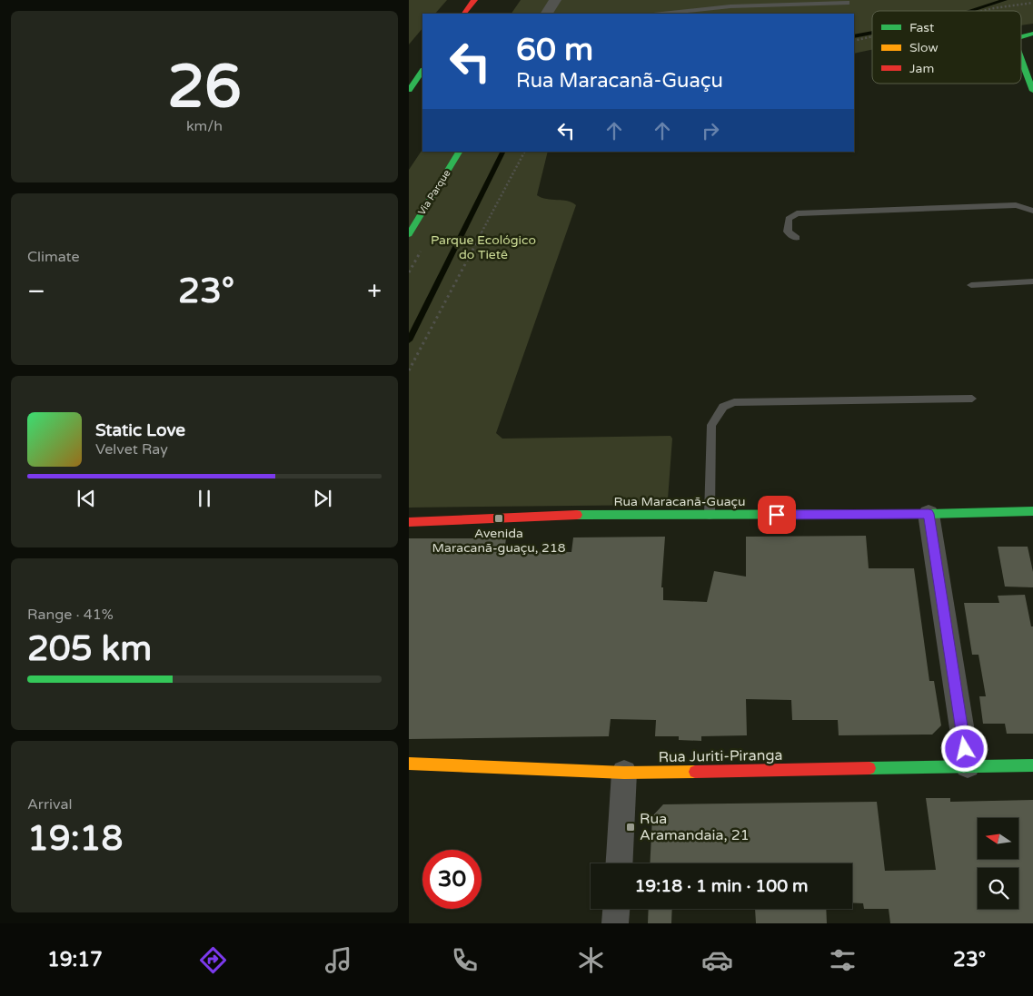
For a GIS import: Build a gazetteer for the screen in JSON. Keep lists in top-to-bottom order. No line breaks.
{"streets":{"main road":["Via Parque","Rua Maracanã-Guaçu","Rua Juriti-Piranga"]},"parks":["Parque Ecológico do Tietê"],"places":{"transit":["Avenida Maracanã-guaçu, 218","Rua Aramandaia, 21"]},"legend":["Fast","Slow","Jam"],"north":"left","page":{"tile":[["26","km/h"],"Climate",["Range · 41%","205 km"],["Arrival","19:18"]],"turn":["60 m","Rua Maracanã-Guaçu"],"heat":["−","23°","+"],"song":["Static Love","Velvet Ray"],"limit":"30","trip":"19:18 · 1 min · 100 m","tabs":["19:17","23°"]}}
